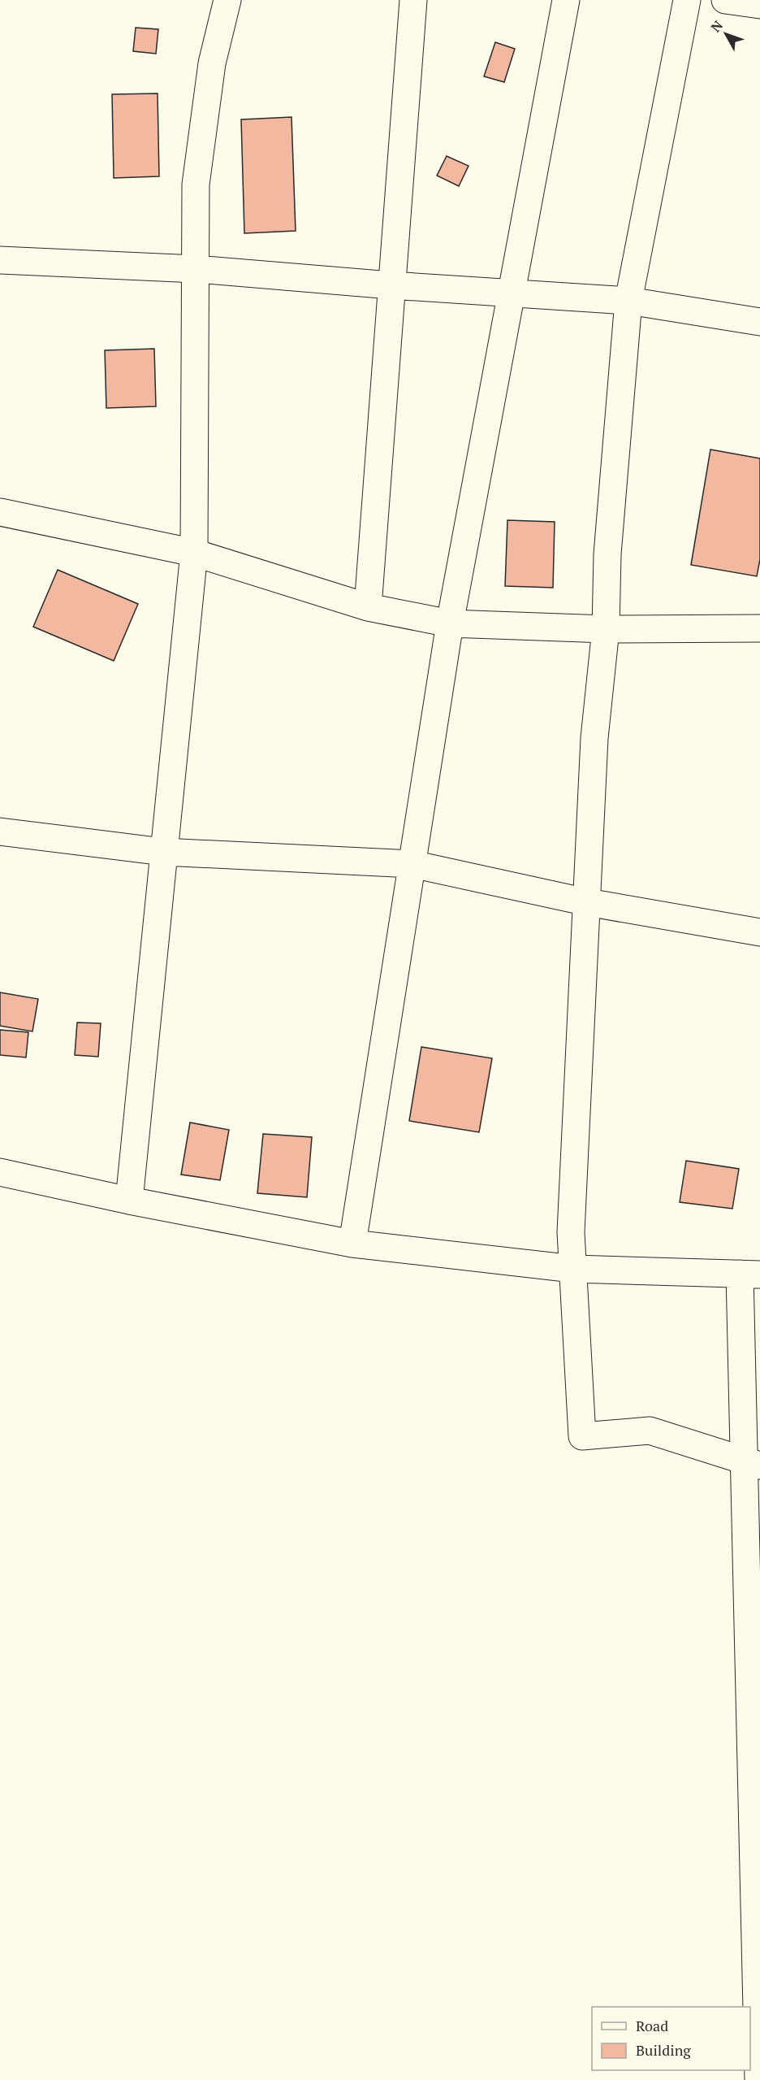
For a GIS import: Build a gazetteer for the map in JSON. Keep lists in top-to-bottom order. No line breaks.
{"legend":["Road","Building"],"north":"top left"}
